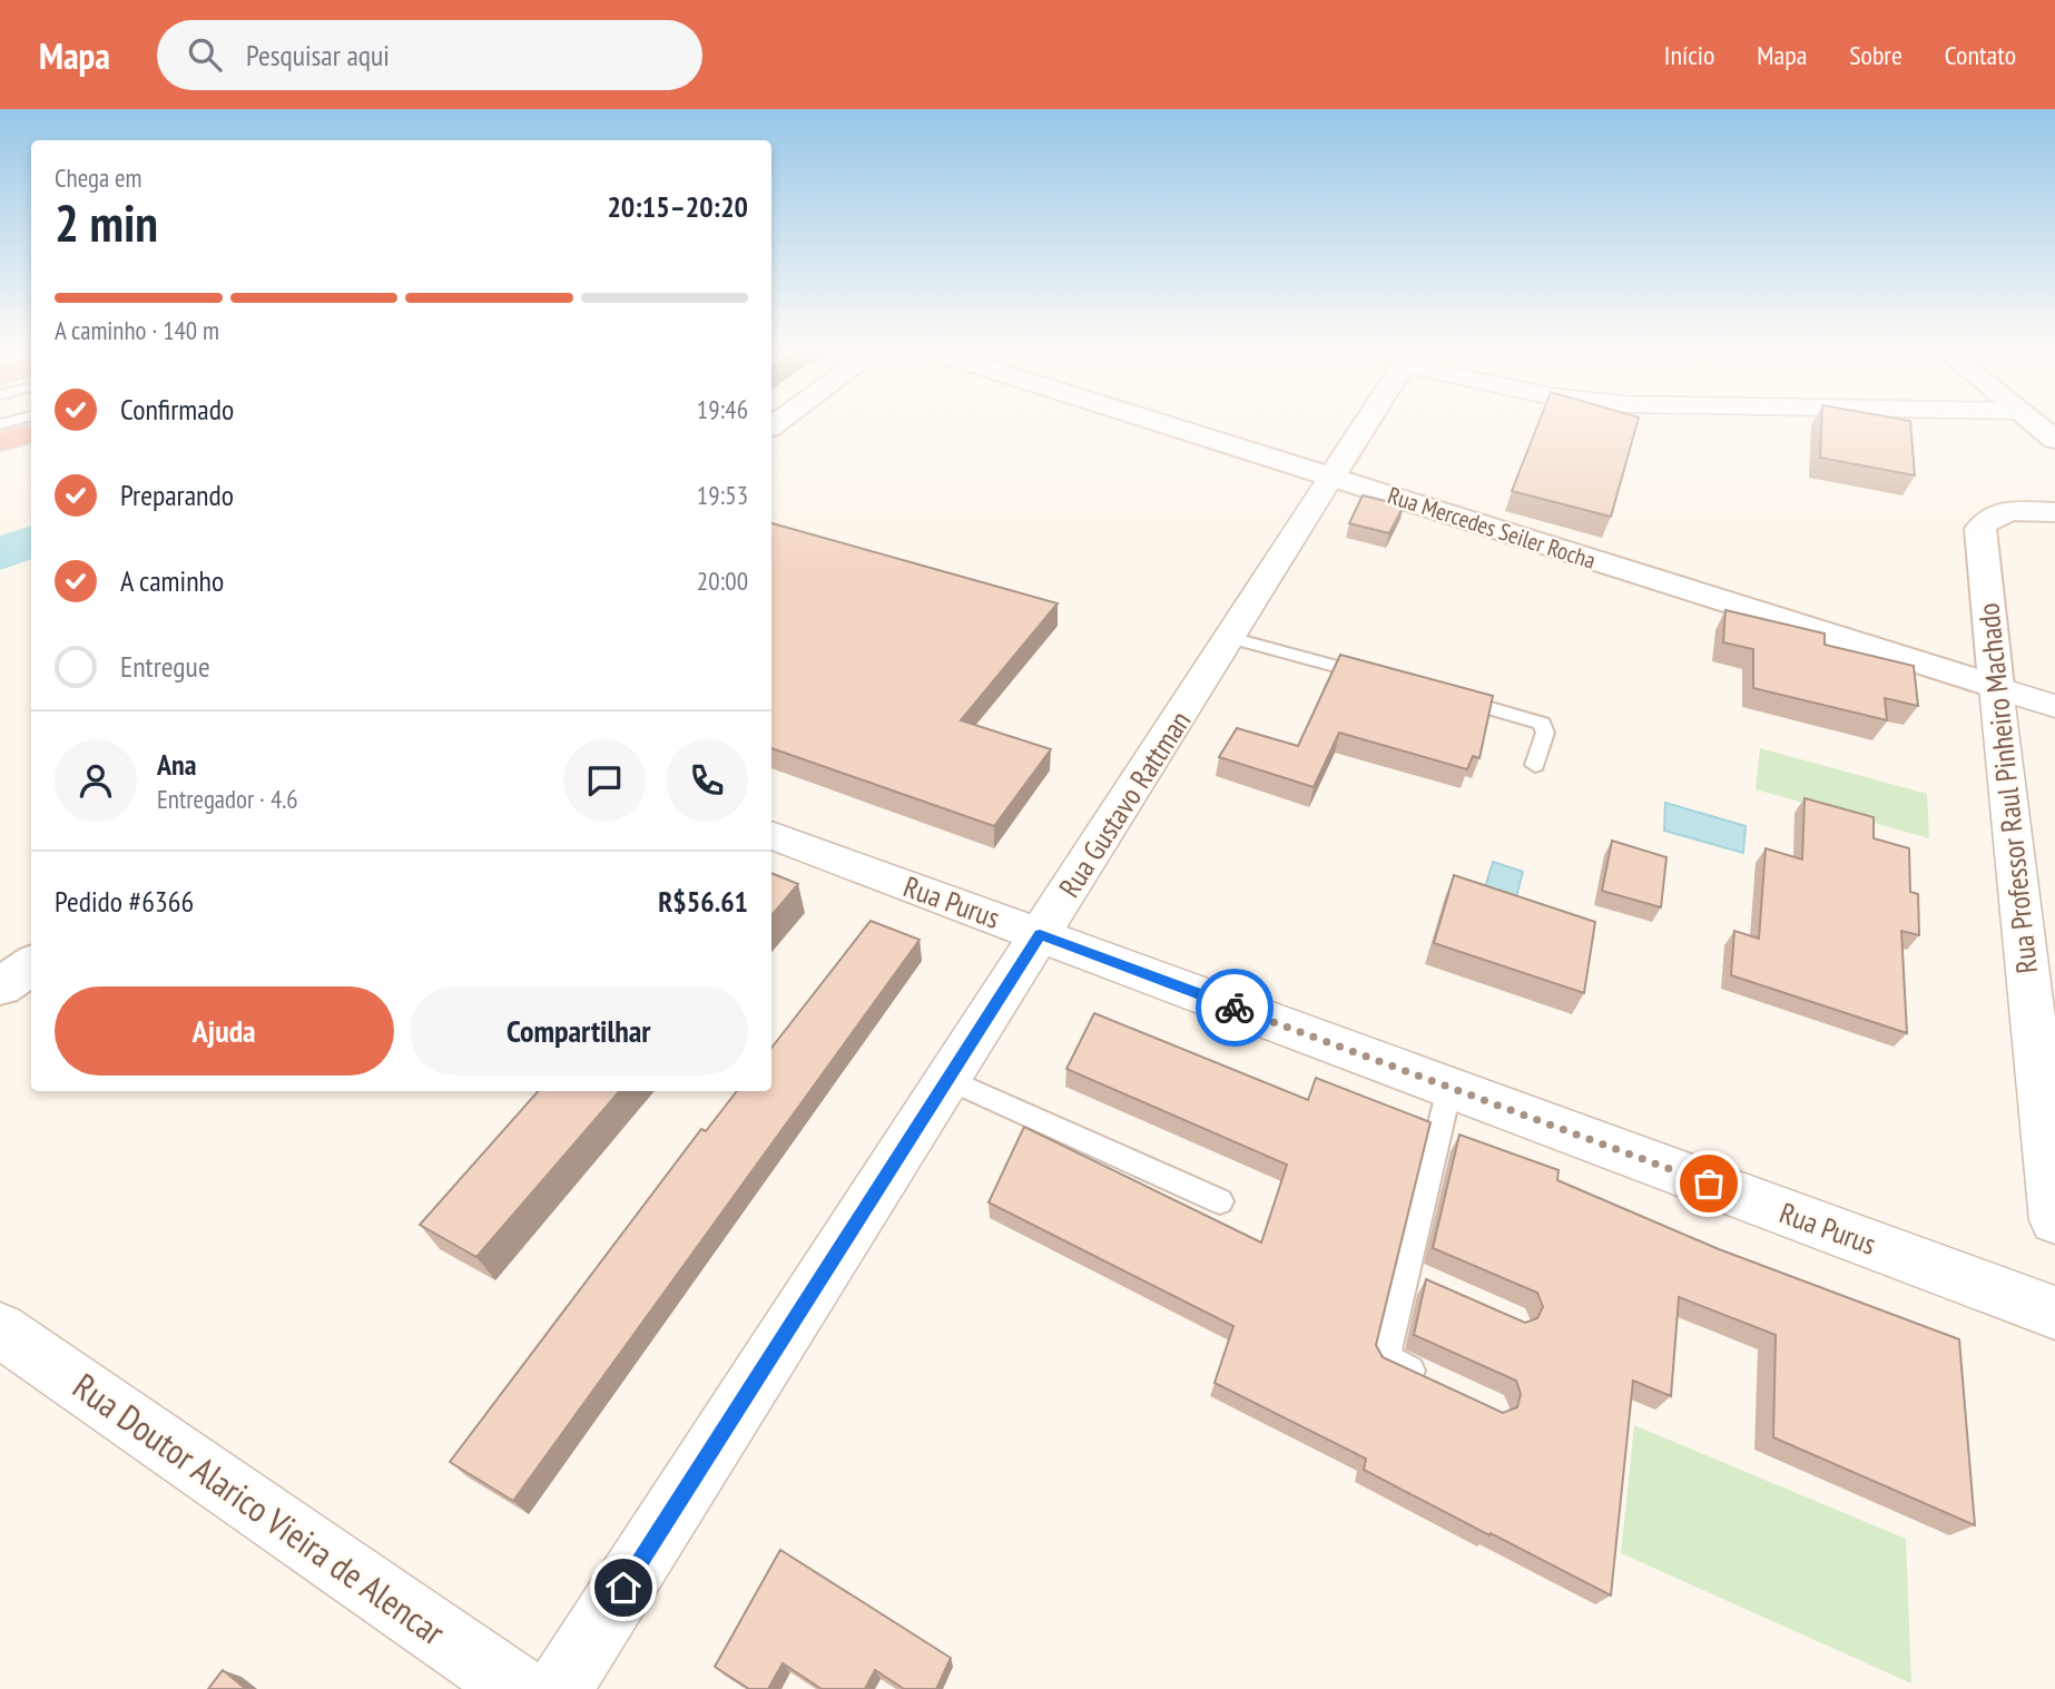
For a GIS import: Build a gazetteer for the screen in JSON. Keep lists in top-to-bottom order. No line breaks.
{"streets":{"main road":["Rua Mercedes Seiler Rocha","Rua Professor Raul Pinheiro Machado","Rua Gustavo Rattman"],"street":["Rua Purus","Rua Doutor Alarico Vieira de Alencar"]},"crossings":[["Rua Mercedes Seiler Rocha","Rua Professor Raul Pinheiro Machado"],["Rua Mercedes Seiler Rocha","Rua Gustavo Rattman"],["Rua Gustavo Rattman","Rua Purus"]],"page":{"header":"Mapa","search":"Pesquisar aqui","nav":["Início","Mapa","Sobre","Contato"],"heading":["2 min","Chega em","20:15–20:20"],"panel":["Ana","Entregador · 4.6","Pedido #6366","R$56.61"],"bar":"A caminho · 140 m","list":[["Confirmado","19:46"],["Preparando","19:53"],["A caminho","20:00"],"Entregue"],"buttons":["Ajuda","Compartilhar"]}}
